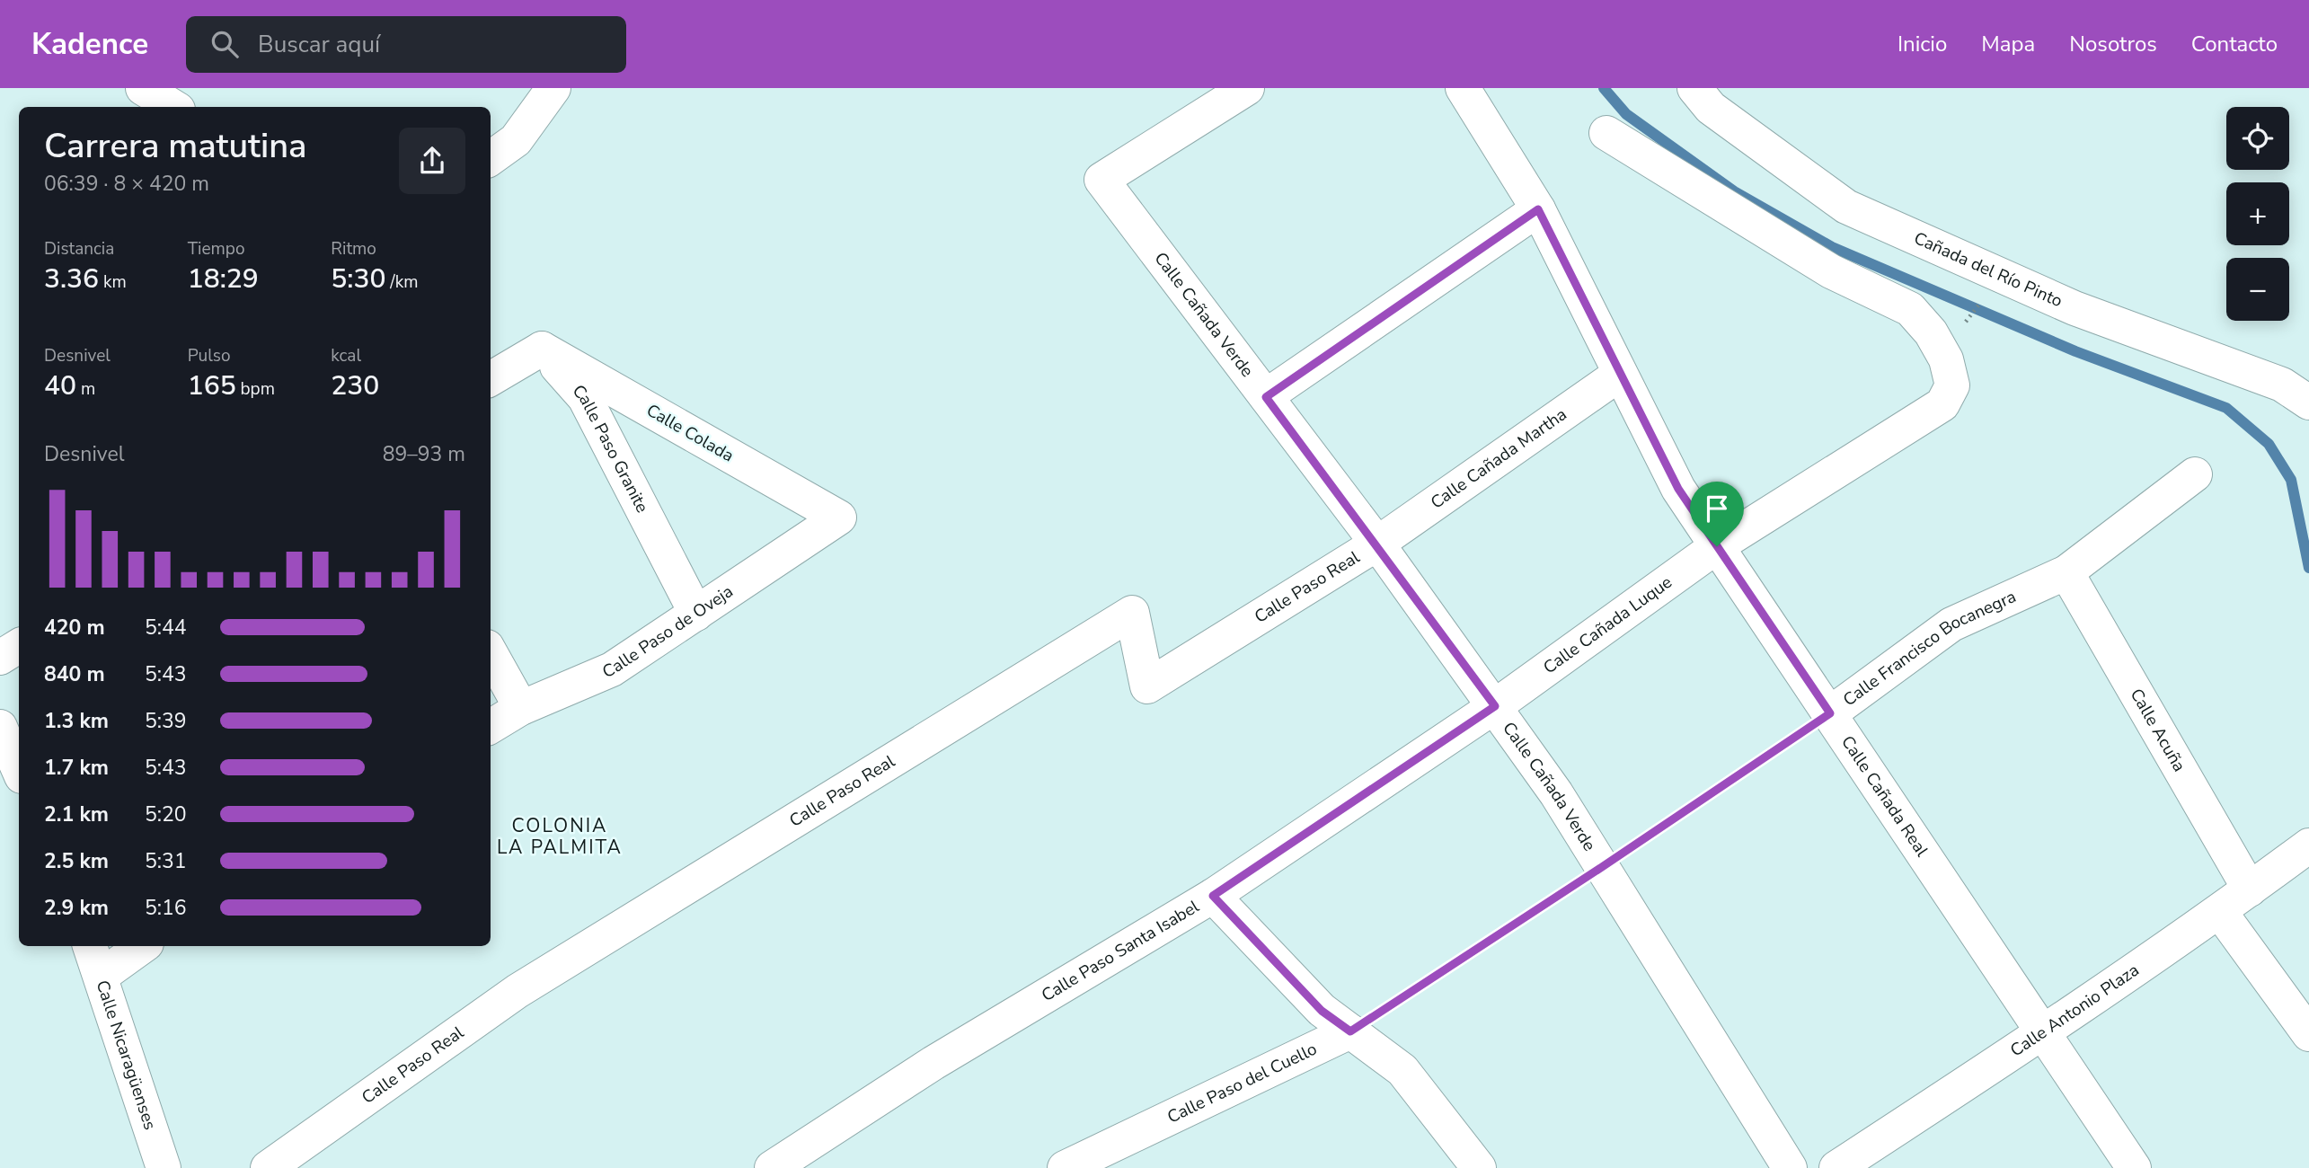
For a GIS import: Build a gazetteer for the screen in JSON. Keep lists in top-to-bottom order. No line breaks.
{"streets":{"street":["Cañada del Río Pinto","Calle Cañada Verde","Calle Colada","Calle Paso Granite","Calle Cañada Martha","Calle Paso Real","Calle Cañada Luque","Calle Paso de Oveja","Calle Francisco Bocanegra","Calle Acuña","Calle Cañada Real","Calle Paso Santa Isabel","Calle Antonio Plaza","Calle Nicaragüenses","Calle Paso del Cuello"]},"crossings":[["Calle Cañada Verde","Calle Cañada Martha"],["Calle Cañada Verde","Calle Paso Real"],["Calle Cañada Verde","Calle Cañada Luque"],["Calle Cañada Verde","Calle Francisco Bocanegra"],["Calle Cañada Verde","Calle Paso Santa Isabel"],["Calle Colada","Calle Paso Granite"],["Calle Colada","Calle Paso de Oveja"],["Calle Paso Granite","Calle Paso de Oveja"],["Calle Cañada Martha","Calle Paso Real"],["Calle Cañada Martha","Calle Cañada Real"],["Calle Cañada Luque","Calle Cañada Real"],["Calle Cañada Luque","Calle Paso Santa Isabel"],["Calle Francisco Bocanegra","Calle Acuña"],["Calle Francisco Bocanegra","Calle Cañada Real"],["Calle Francisco Bocanegra","Calle Paso del Cuello"],["Calle Acuña","Calle Antonio Plaza"],["Calle Cañada Real","Calle Antonio Plaza"]],"districts":["COLONIA LA PALMITA"],"page":{"header":"Kadence","search":"Buscar aquí","nav":["Inicio","Mapa","Nosotros","Contacto"],"map_buttons":["+","−"],"heading":["Carrera matutina","06:39 · 8 × 420 m"],"stats":[["Distancia","3.36 km"],["Tiempo","18:29"],["Ritmo","5:30 /km"],["Desnivel","40 m"],["Pulso","165 bpm"],["kcal","230"]],"chart":["Desnivel","89–93 m"],"list":[{"name":"420 m","note":"5:44"},{"name":"840 m","note":"5:43"},{"name":"1.3 km","note":"5:39"},{"name":"1.7 km","note":"5:43"},{"name":"2.1 km","note":"5:20"},{"name":"2.5 km","note":"5:31"},{"name":"2.9 km","note":"5:16"}]}}
